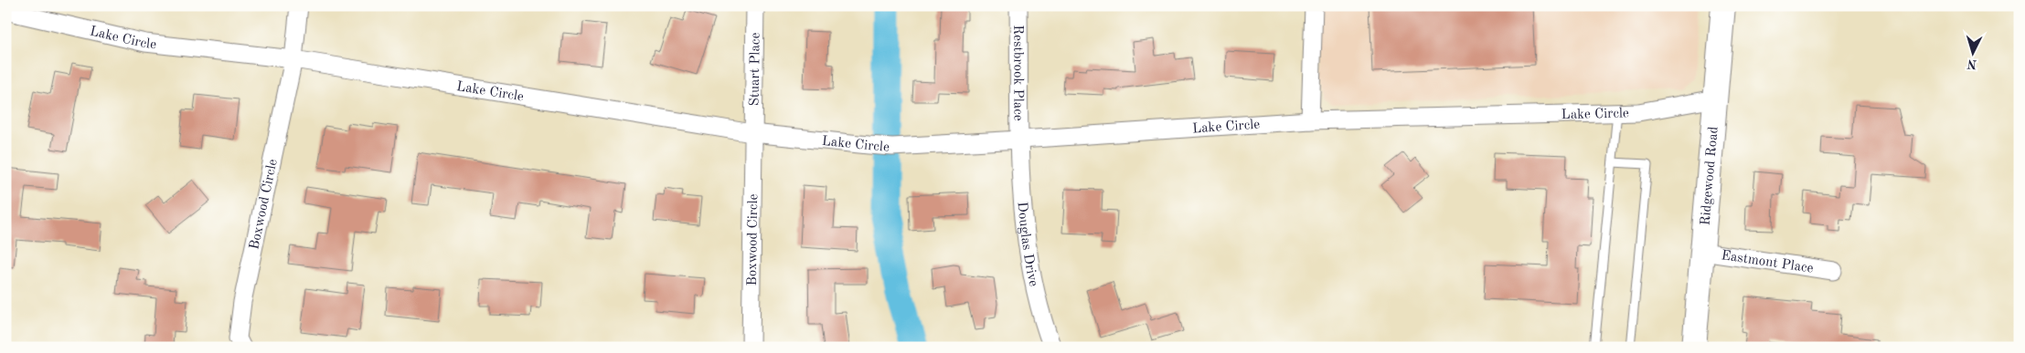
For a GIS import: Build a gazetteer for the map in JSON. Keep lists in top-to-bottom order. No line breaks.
{"streets":{"street":["Lake Circle","Stuart Place","Restbrook Place","Ridgewood Road","Boxwood Circle","Douglas Drive","Eastmont Place"]},"crossings":[["Lake Circle","Stuart Place"],["Lake Circle","Restbrook Place"],["Lake Circle","Ridgewood Road"],["Lake Circle","Boxwood Circle"],["Lake Circle","Douglas Drive"],["Stuart Place","Boxwood Circle"],["Restbrook Place","Douglas Drive"],["Ridgewood Road","Eastmont Place"]],"north":"bottom"}
